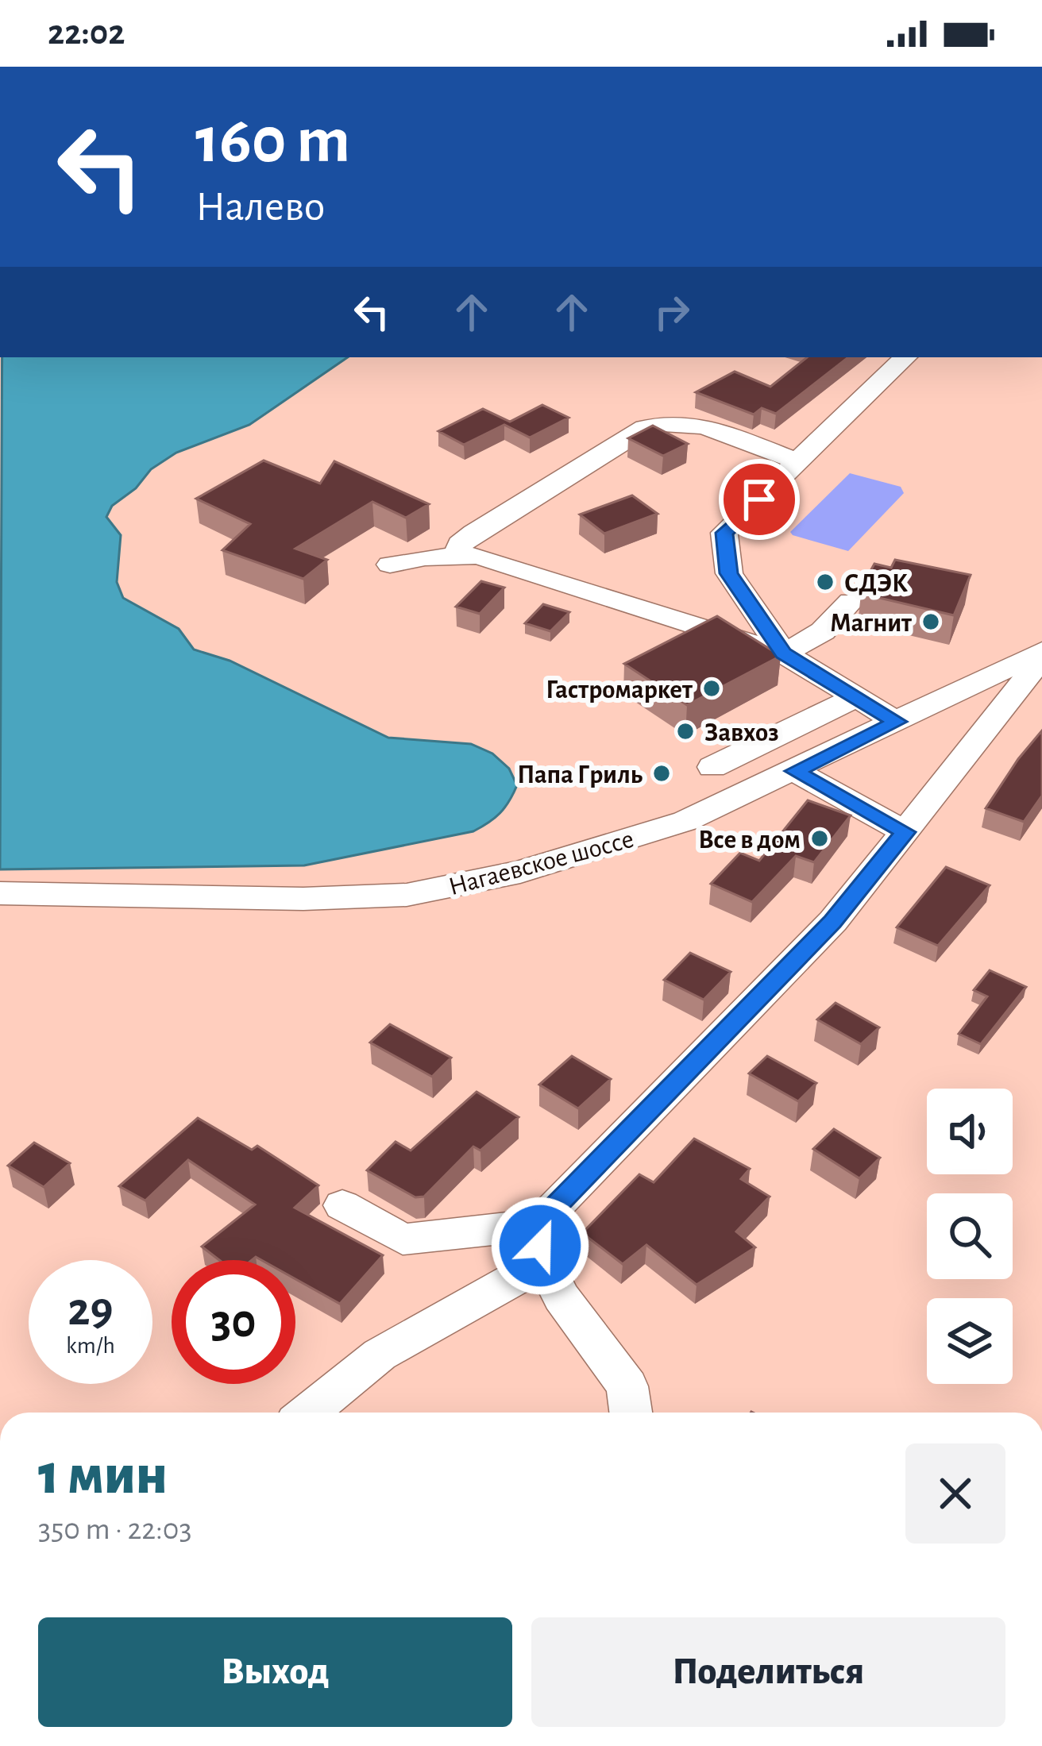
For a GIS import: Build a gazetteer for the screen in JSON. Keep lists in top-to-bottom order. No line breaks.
{"streets":{"street":["Нагаевское шоссе"]},"places":["СДЭК","Магнит","Гастромаркет","Завхоз","Папа Гриль","Все в дом"],"page":{"status":"22:02","turn":["160 m","Налево"],"speed":"29 km/h","limit":"30","heading":["1 мин","350 m · 22:03"],"buttons":["Выход","Поделиться"]}}
